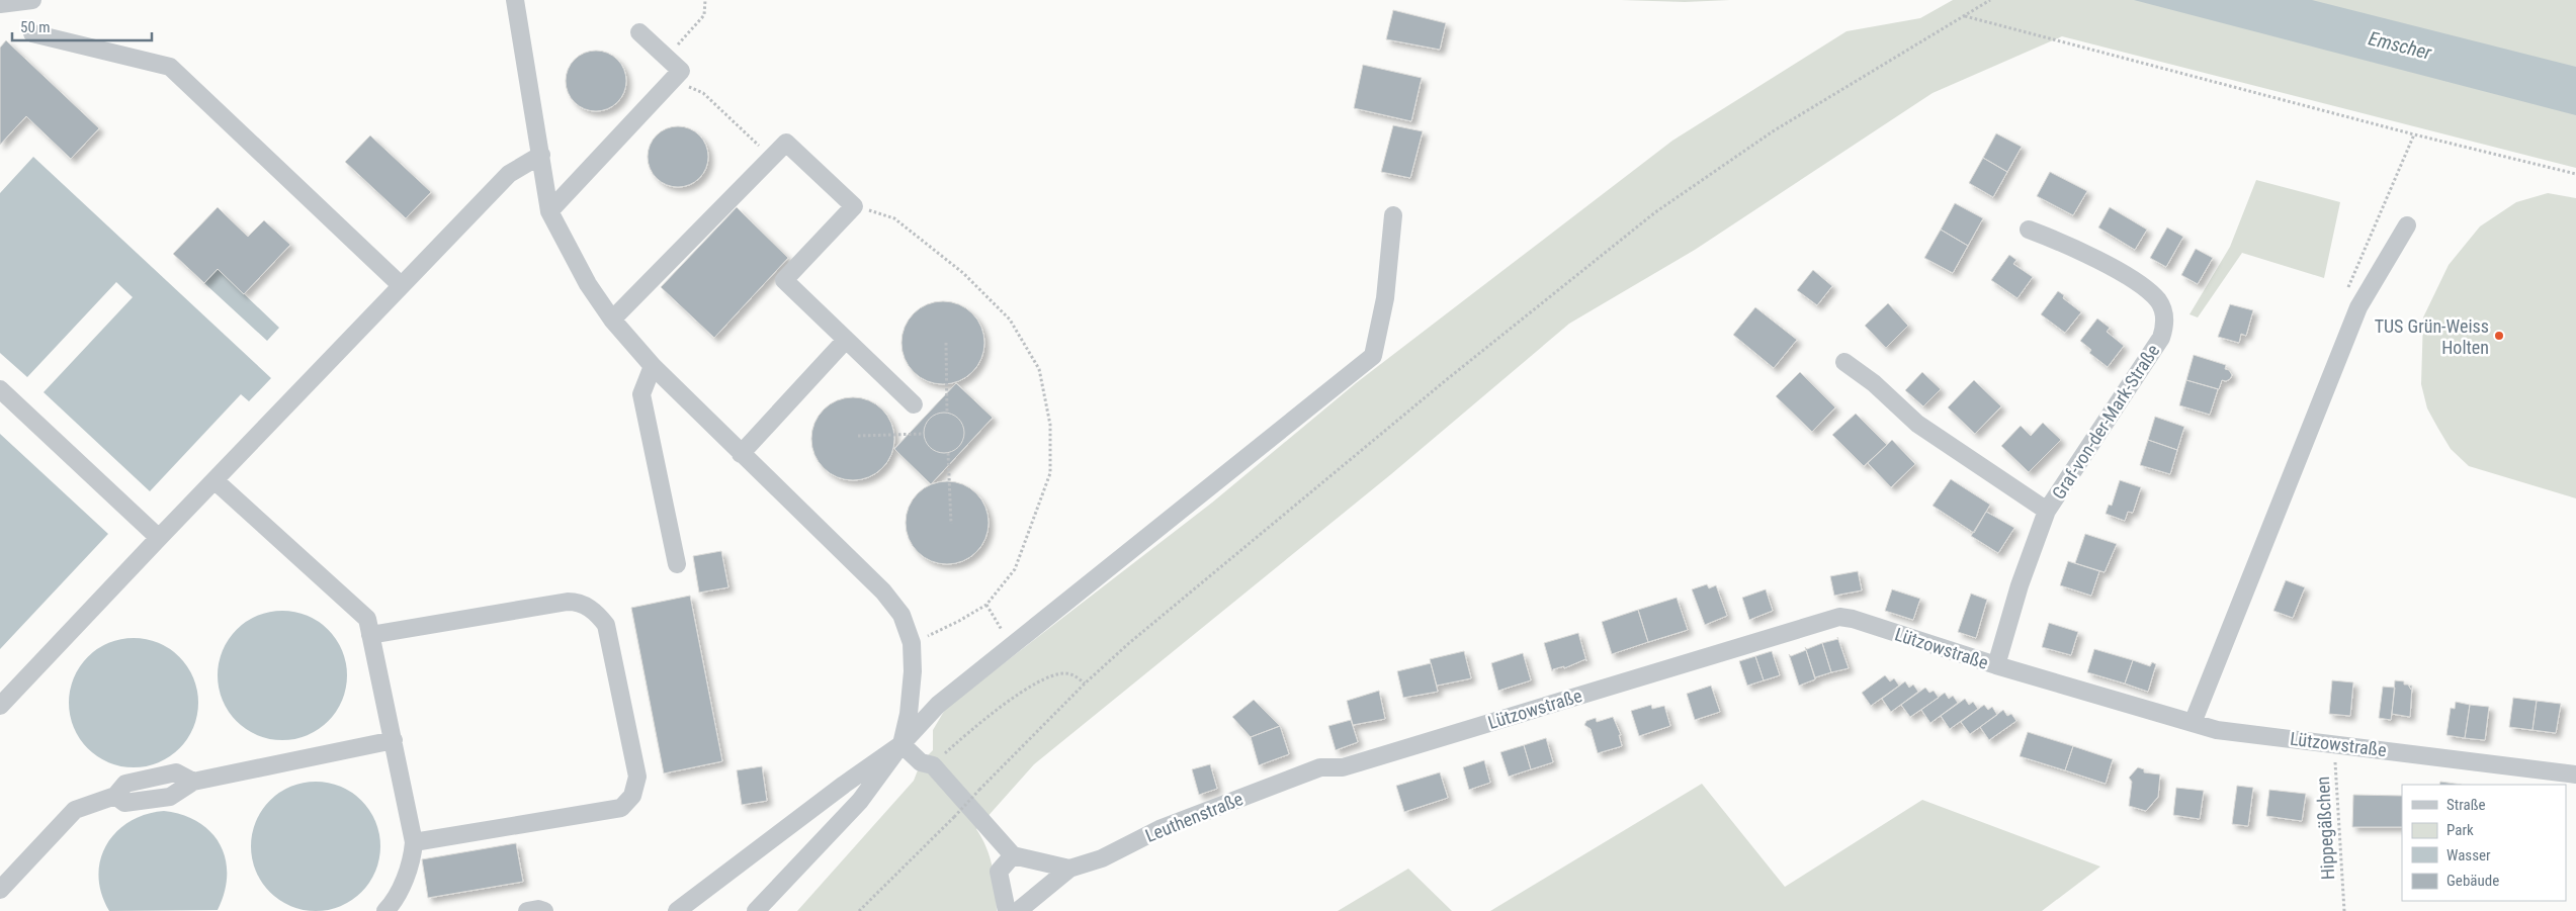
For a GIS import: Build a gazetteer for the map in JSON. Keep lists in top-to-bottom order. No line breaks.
{"streets":{"street":["Graf-von-der-Mark-Straße","Lützowstraße","Leuthenstraße"],"path":["Hippegäßchen"]},"crossings":[["Graf-von-der-Mark-Straße","Lützowstraße"],["Lützowstraße","Leuthenstraße"],["Lützowstraße","Hippegäßchen"]],"water":["Emscher"],"places":["TUS Grün-Weiss Holten"],"legend":["Straße","Park","Wasser","Gebäude"],"scale_bar":"50 m"}
